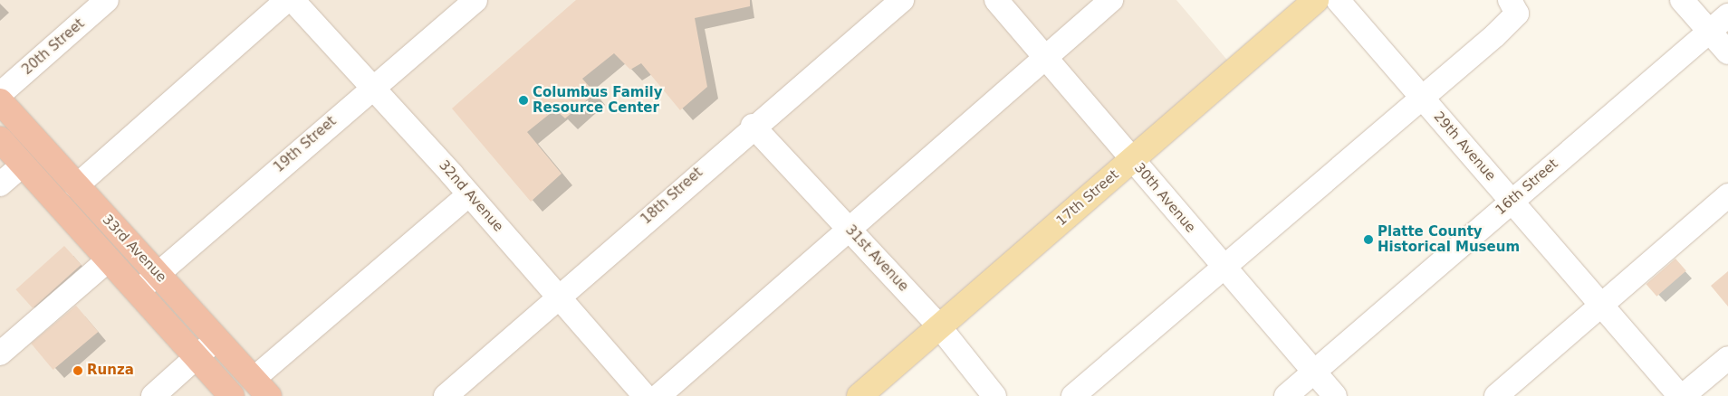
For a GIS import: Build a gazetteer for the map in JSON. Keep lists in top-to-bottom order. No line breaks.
{"streets":{"highway":["33rd Avenue"],"main road":["17th Street"],"street":["20th Street","19th Street","29th Avenue","16th Street","32nd Avenue","18th Street","30th Avenue","31st Avenue"]},"crossings":[["19th Street","32nd Avenue"],["19th Street","33rd Avenue"],["29th Avenue","16th Street"],["16th Street","30th Avenue"],["32nd Avenue","18th Street"],["18th Street","31st Avenue"],["17th Street","30th Avenue"],["17th Street","31st Avenue"]],"places":["Columbus Family Resource Center","Platte County Historical Museum","Runza"]}
